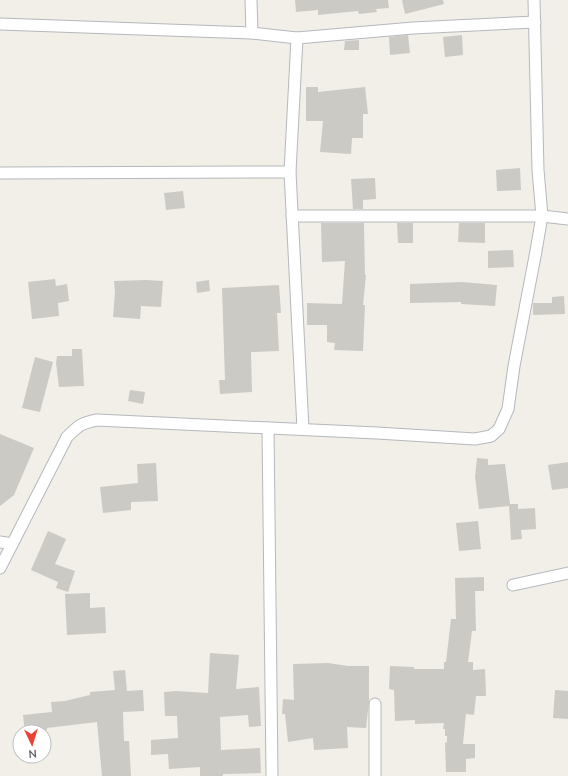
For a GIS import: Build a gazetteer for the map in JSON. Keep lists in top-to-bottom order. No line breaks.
{"north":"bottom"}
